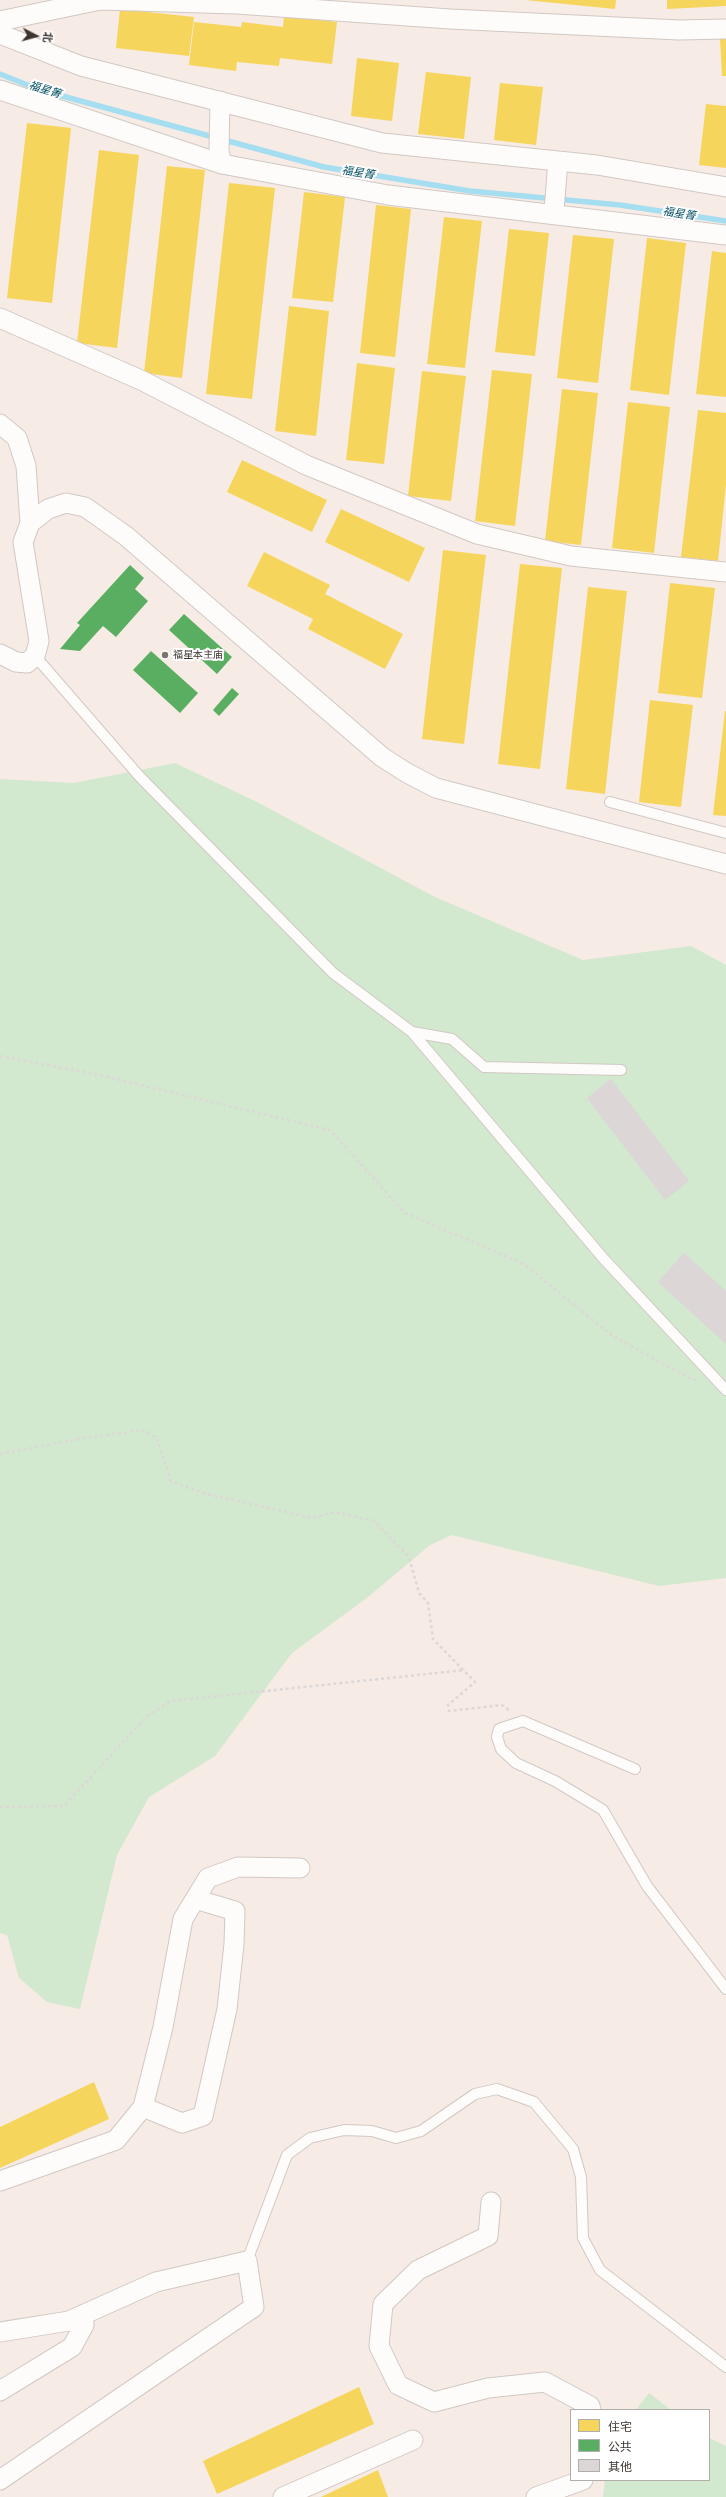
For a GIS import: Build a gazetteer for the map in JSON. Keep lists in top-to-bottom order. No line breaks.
{"water":["福星箐"],"places":["福星本主庙"],"legend":["住宅","公共","其他"],"north":"right"}
